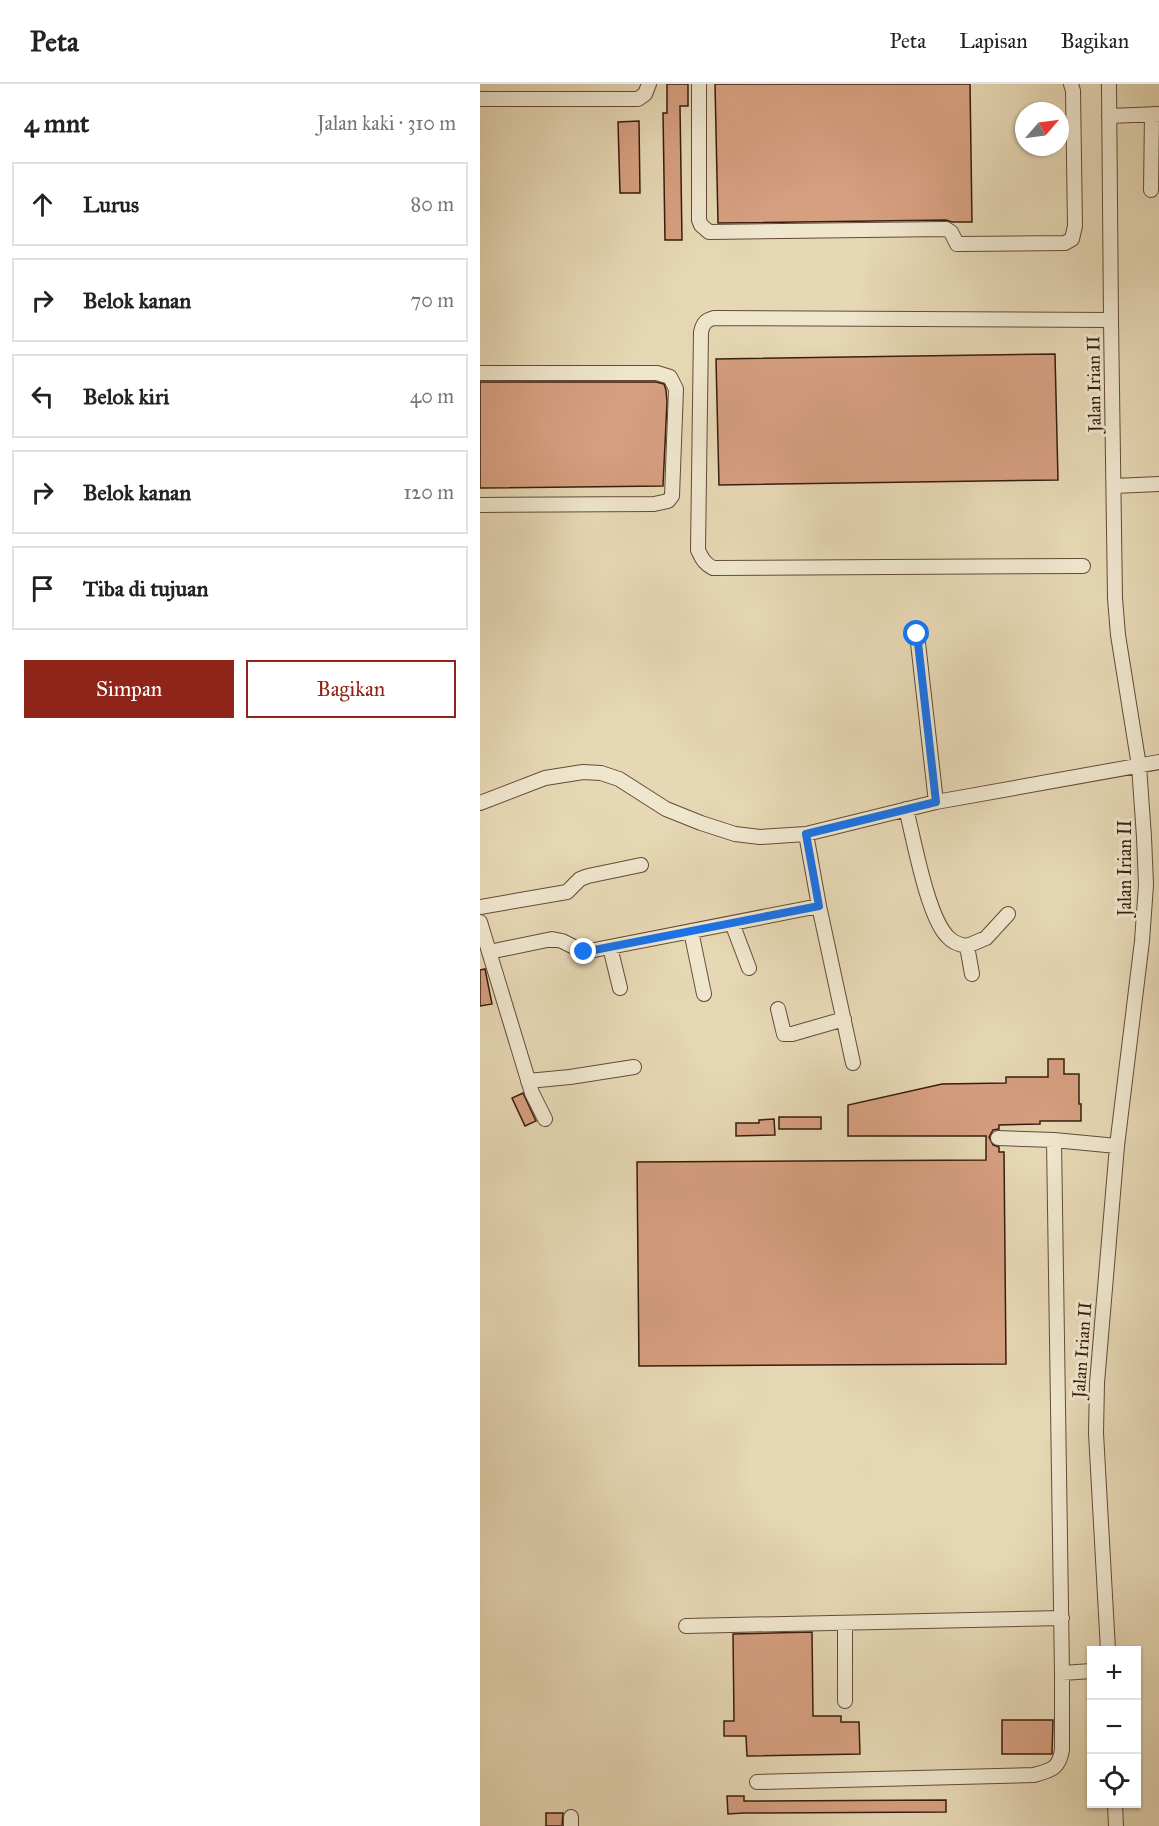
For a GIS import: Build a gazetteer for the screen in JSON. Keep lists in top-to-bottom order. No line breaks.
{"streets":{"street":["Jalan Irian II"]},"north":"top right","page":{"header":"Peta","nav":["Peta","Lapisan","Bagikan"],"heading":["4 mnt","Jalan kaki · 310 m"],"list":[["Lurus","80 m"],["Belok kanan","70 m"],["Belok kiri","40 m"],["Belok kanan","120 m"],"Tiba di tujuan"],"buttons":["Simpan","Bagikan"],"map_buttons":["+","−"]}}
